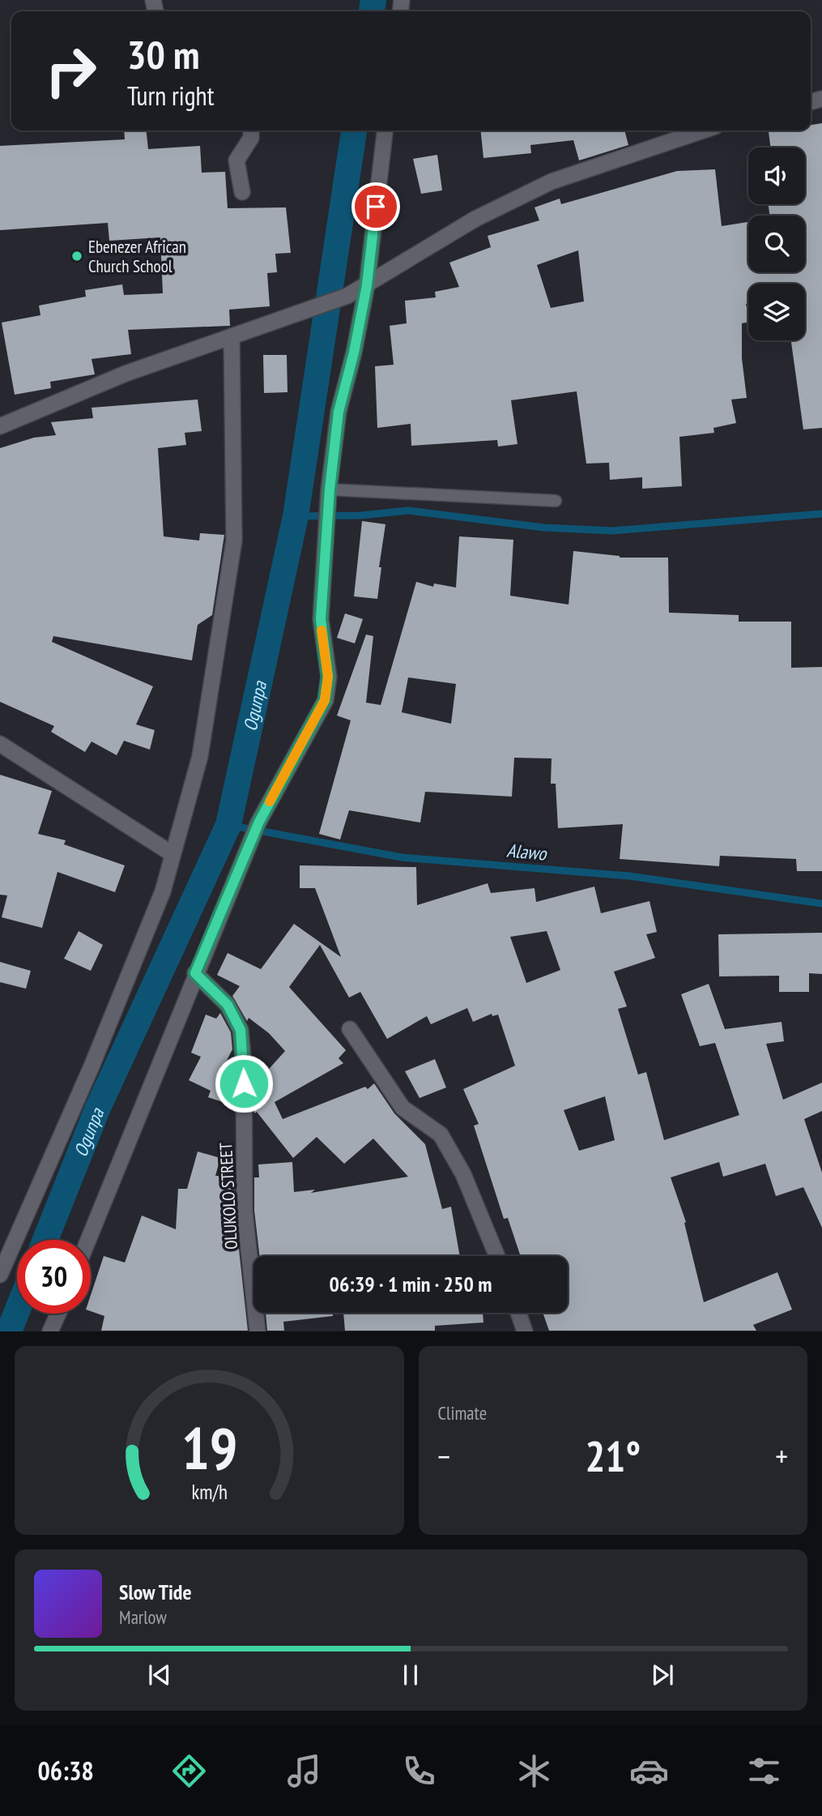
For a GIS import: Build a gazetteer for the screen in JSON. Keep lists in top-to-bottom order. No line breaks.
{"streets":{"street":["OLUKOLO STREET"]},"water":["Ogunpa","Alawo"],"places":["Ebenezer African Church School"],"page":{"turn":["30 m","Turn right"],"limit":"30","trip":"06:39 · 1 min · 250 m","tile":"Climate","heat":["−","21°","+"],"song":["Slow Tide","Marlow"],"tabs":"06:38","gauge":["19","km/h"]}}
